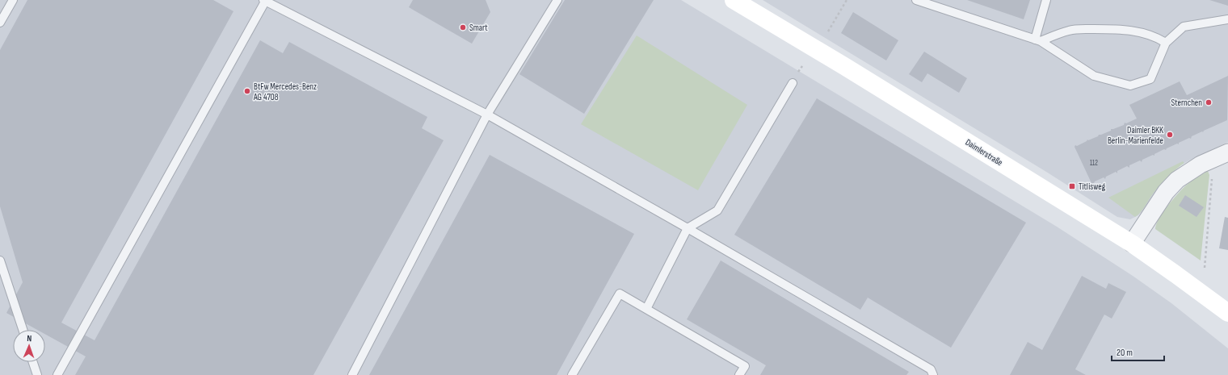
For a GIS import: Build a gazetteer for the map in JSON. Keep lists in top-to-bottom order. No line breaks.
{"streets":{"street":["Daimlerstraße"]},"places":{"other":["Smart","BtFw Mercedes-Benz AG 4708","Sternchen","Daimler BKK Berlin-Marienfelde"],"transit":["Titlisweg"]},"house_numbers":["112"],"scale_bar":"20 m","north":"top"}
